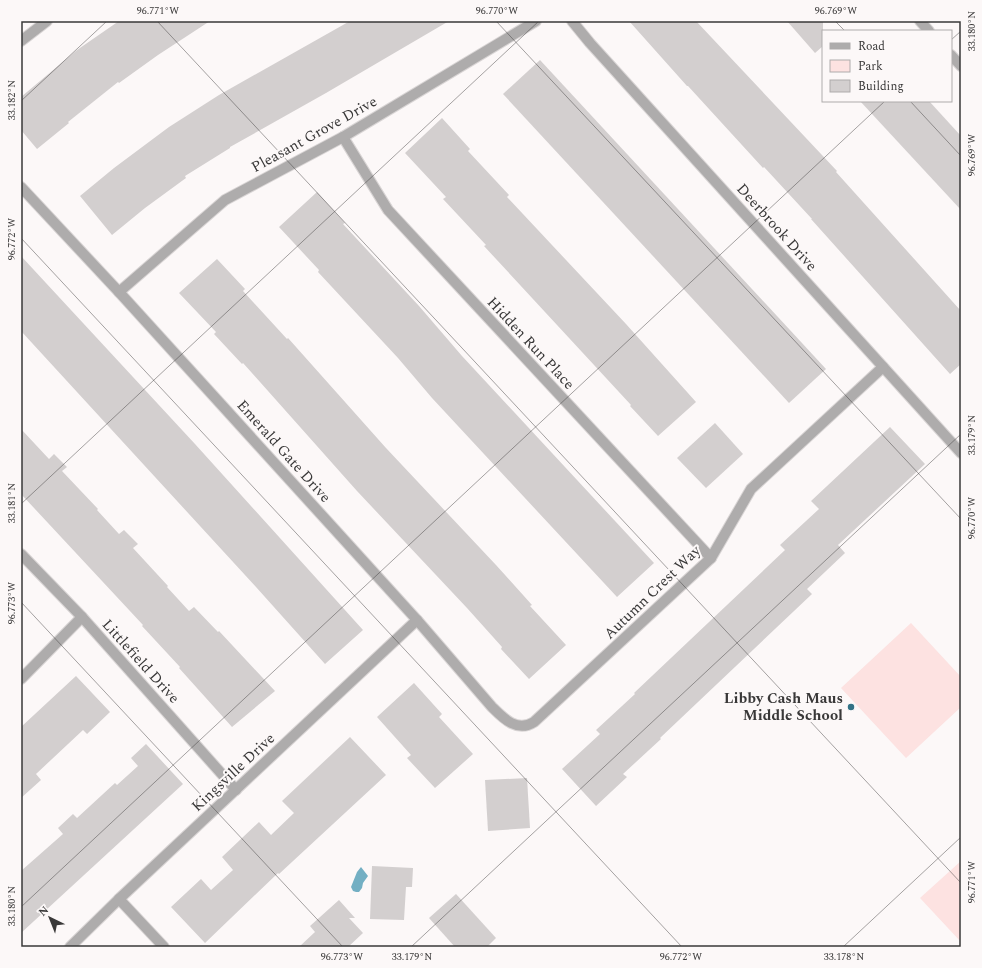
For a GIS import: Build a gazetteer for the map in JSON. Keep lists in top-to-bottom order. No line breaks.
{"streets":{"street":["Pleasant Grove Drive","Deerbrook Drive","Hidden Run Place","Emerald Gate Drive","Autumn Crest Way","Littlefield Drive","Kingsville Drive"]},"crossings":[["Pleasant Grove Drive","Hidden Run Place"],["Pleasant Grove Drive","Emerald Gate Drive"],["Deerbrook Drive","Autumn Crest Way"],["Hidden Run Place","Autumn Crest Way"],["Emerald Gate Drive","Autumn Crest Way"],["Emerald Gate Drive","Kingsville Drive"],["Littlefield Drive","Kingsville Drive"]],"places":["Libby Cash Maus Middle School"],"legend":["Road","Park","Building"],"north":"top left","coordinates":["96.771°W","96.770°W","96.769°W","33.180°N","33.182°N","96.772°W","33.179°N","33.181°N","96.773°W","33.178°N"]}
